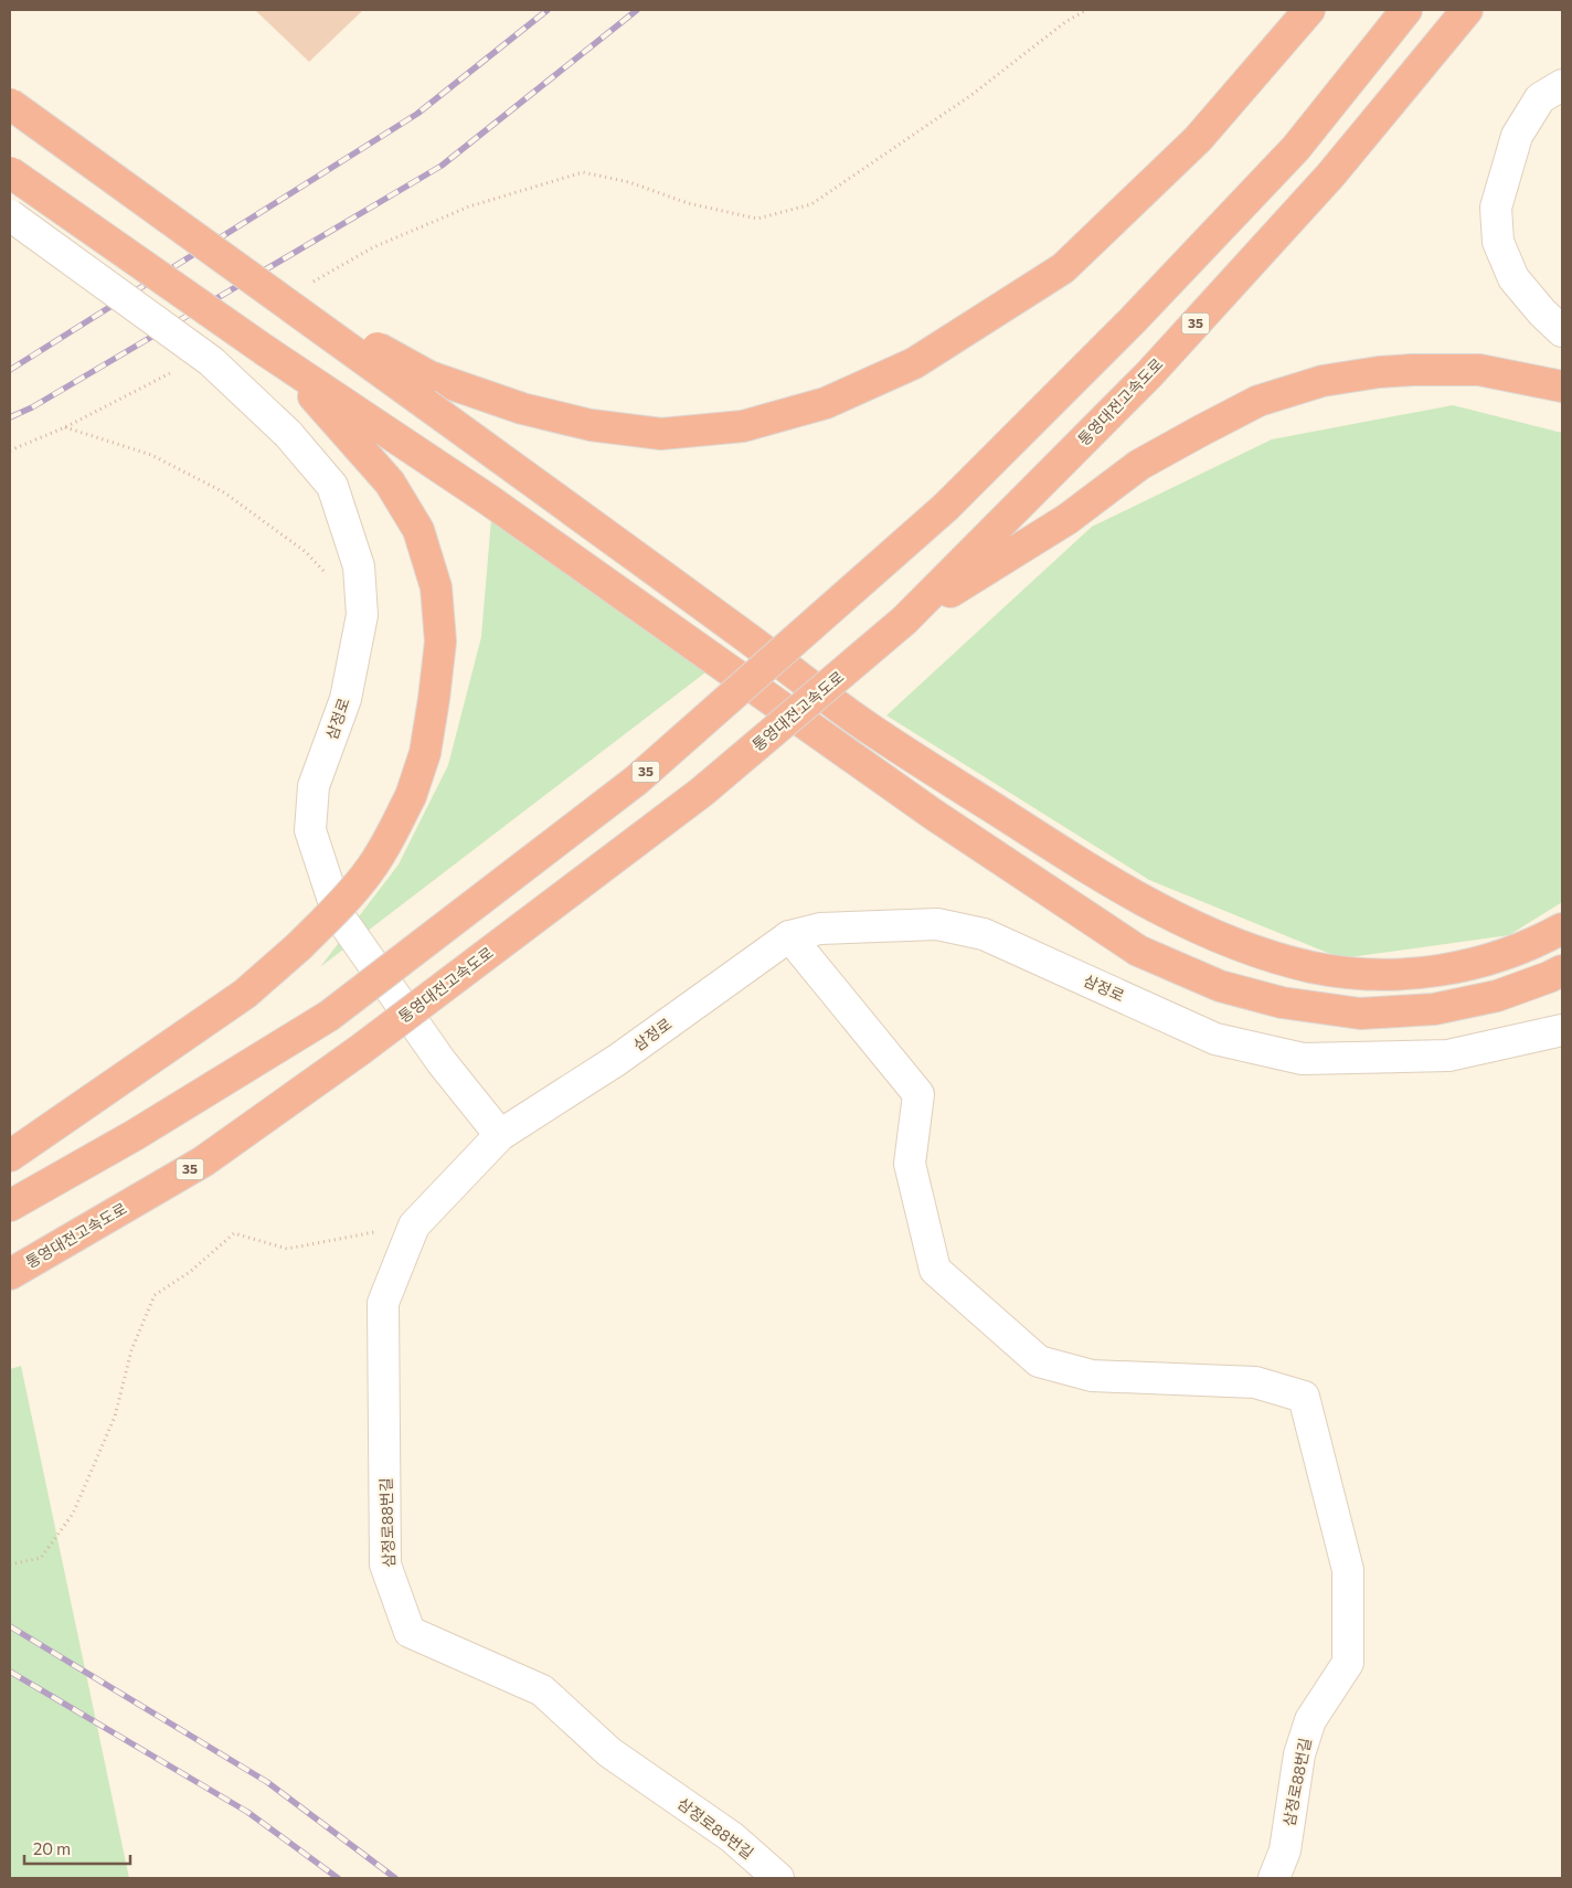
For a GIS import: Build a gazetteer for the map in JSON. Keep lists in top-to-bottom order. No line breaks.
{"streets":{"highway":["35","통영대전고속도로"],"street":["삼정로","삼정로88번길"]},"crossings":[["삼정로","삼정로88번길"]],"scale_bar":"20 m"}
